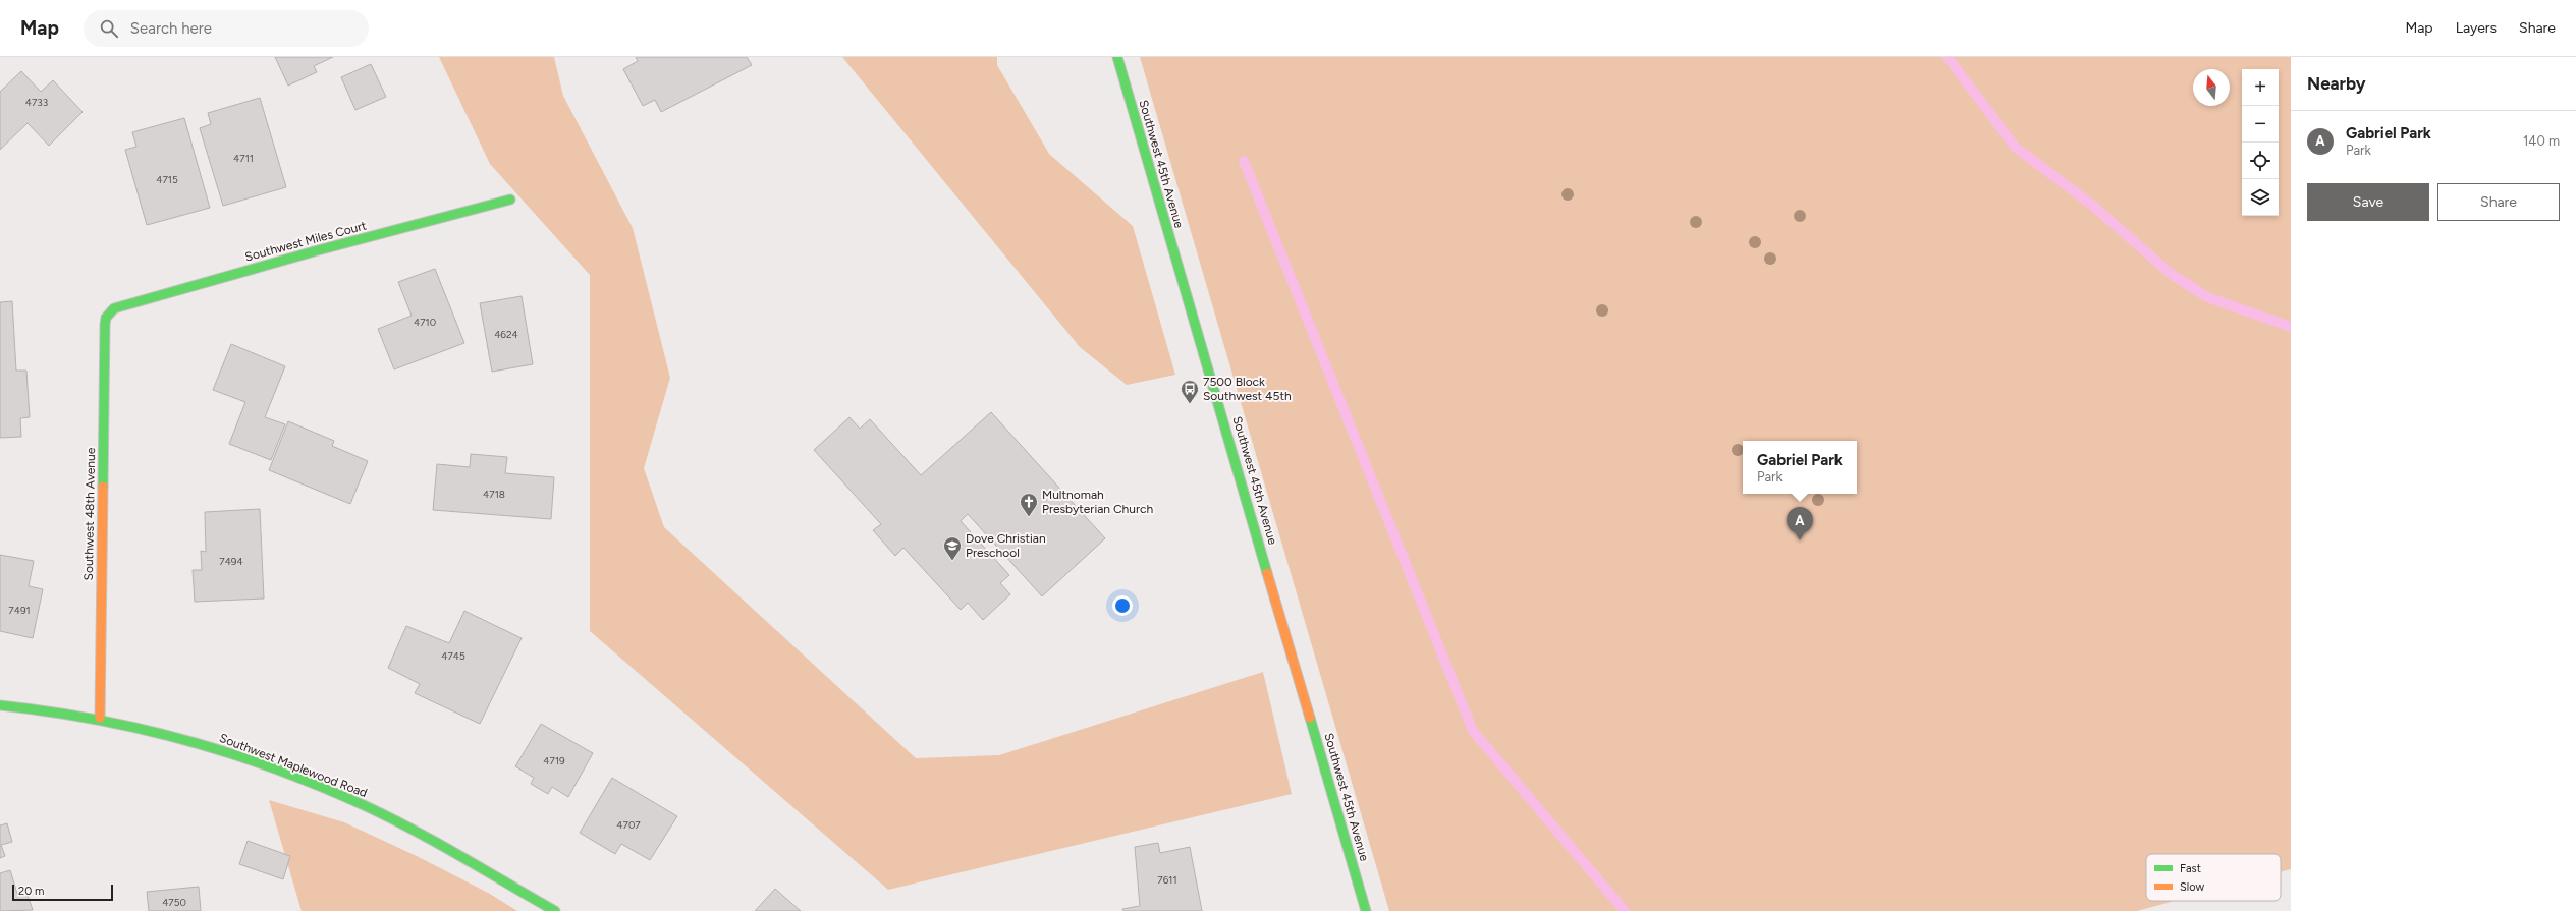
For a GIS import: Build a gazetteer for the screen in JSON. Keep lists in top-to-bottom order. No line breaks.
{"streets":{"street":["Southwest 45th Avenue","Southwest Miles Court","Southwest 48th Avenue","Southwest Maplewood Road"]},"crossings":[["Southwest Miles Court","Southwest 48th Avenue"],["Southwest 48th Avenue","Southwest Maplewood Road"]],"places":{"bus stop":["7500 Block Southwest 45th"],"church":["Multnomah Presbyterian Church"],"school or university":["Dove Christian Preschool"]},"house_numbers":["4733","4711","4715","4710","4624","4718","7494","7491","4745","4719","4707","7611","4750"],"legend":["Fast","Slow"],"scale_bar":"20 m","north":"top","page":{"header":"Map","search":"Search here","nav":["Map","Layers","Share"],"heading":"Nearby","map_buttons":["+","−"],"list":[{"mark":"A","name":"Gabriel Park","note":"Park","value":"140 m"}],"buttons":["Save","Share"],"popup":["Gabriel Park","Park"],"pins":"A","scale":"20 m"}}
